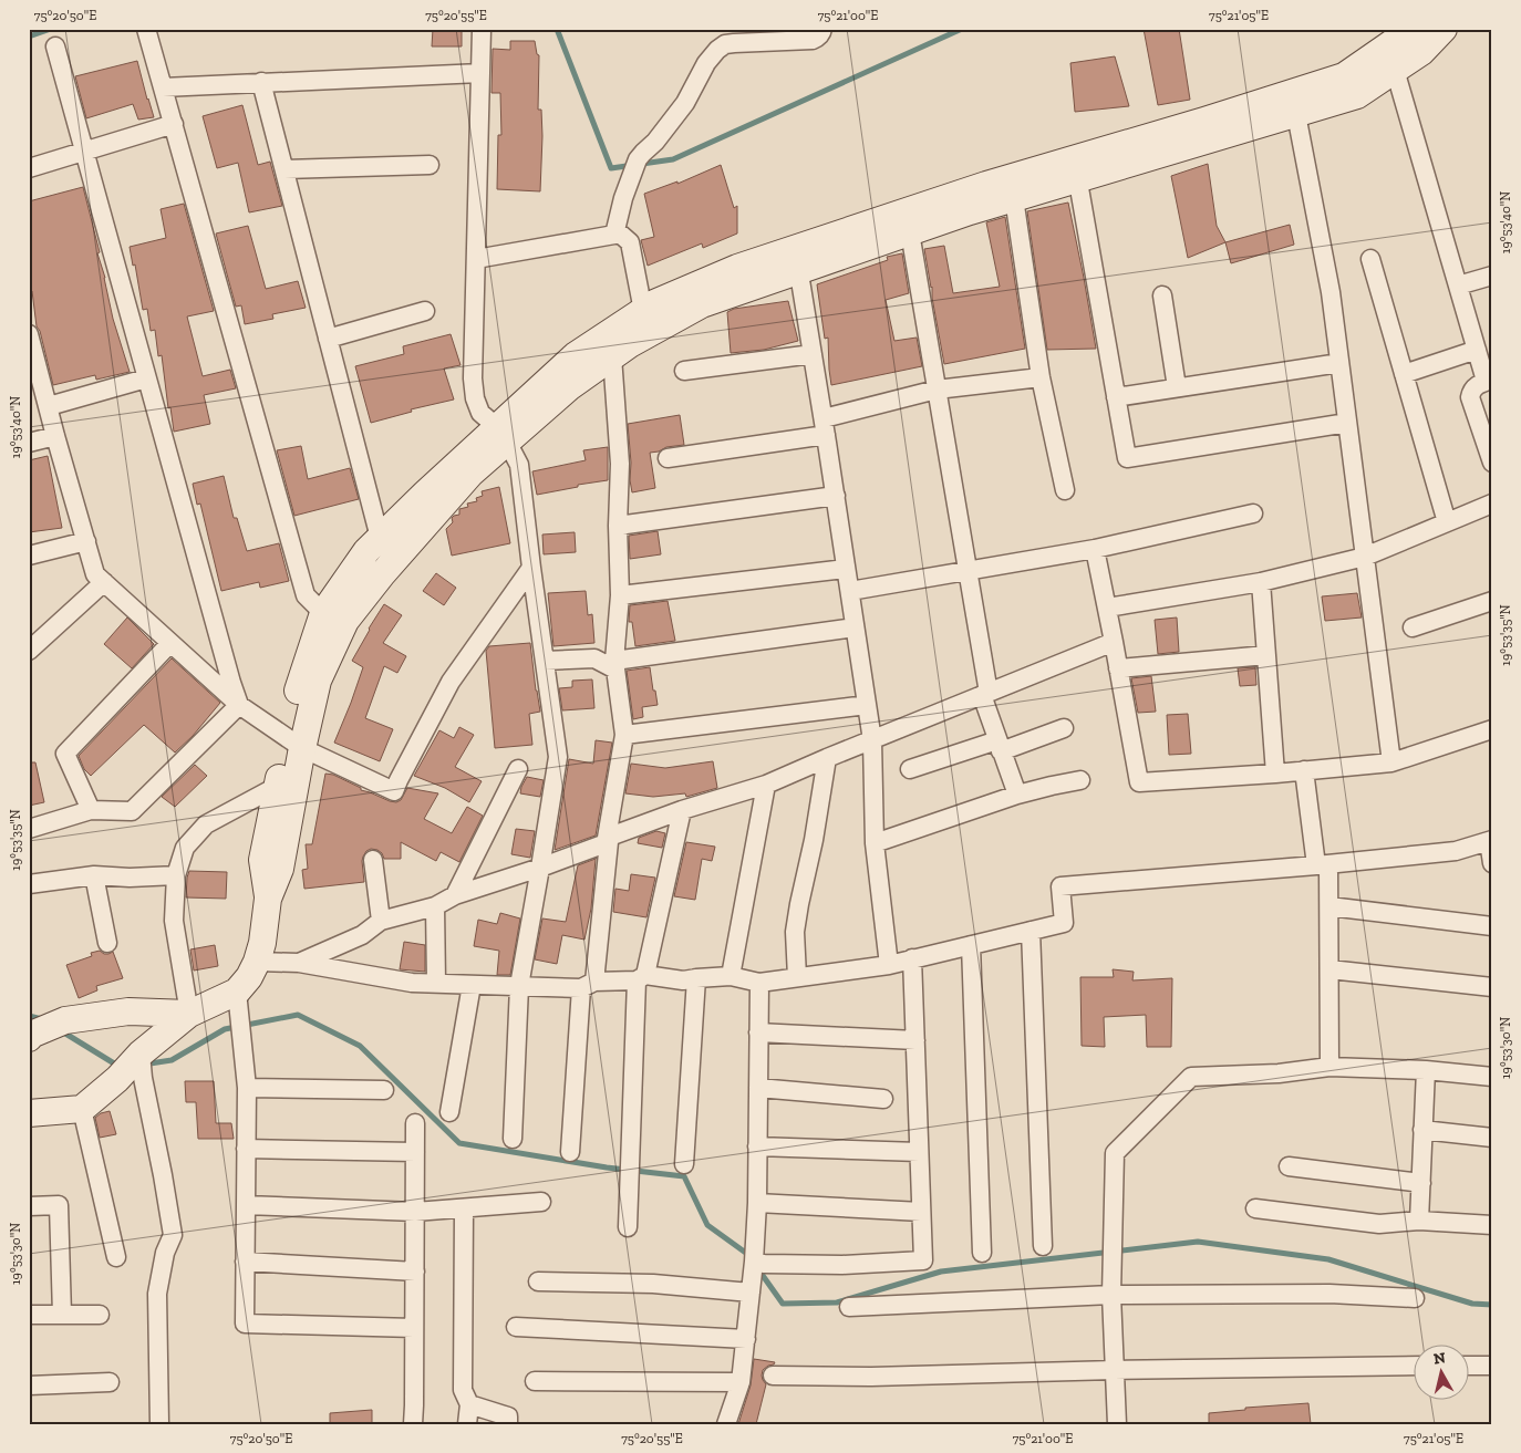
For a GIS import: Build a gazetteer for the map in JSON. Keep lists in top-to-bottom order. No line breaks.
{"north":"top","coordinates":["75°20'50\"E","75°20'55\"E","75°21'00\"E","75°21'05\"E","19°53'40\"N","19°53'35\"N","19°53'30\"N"]}
